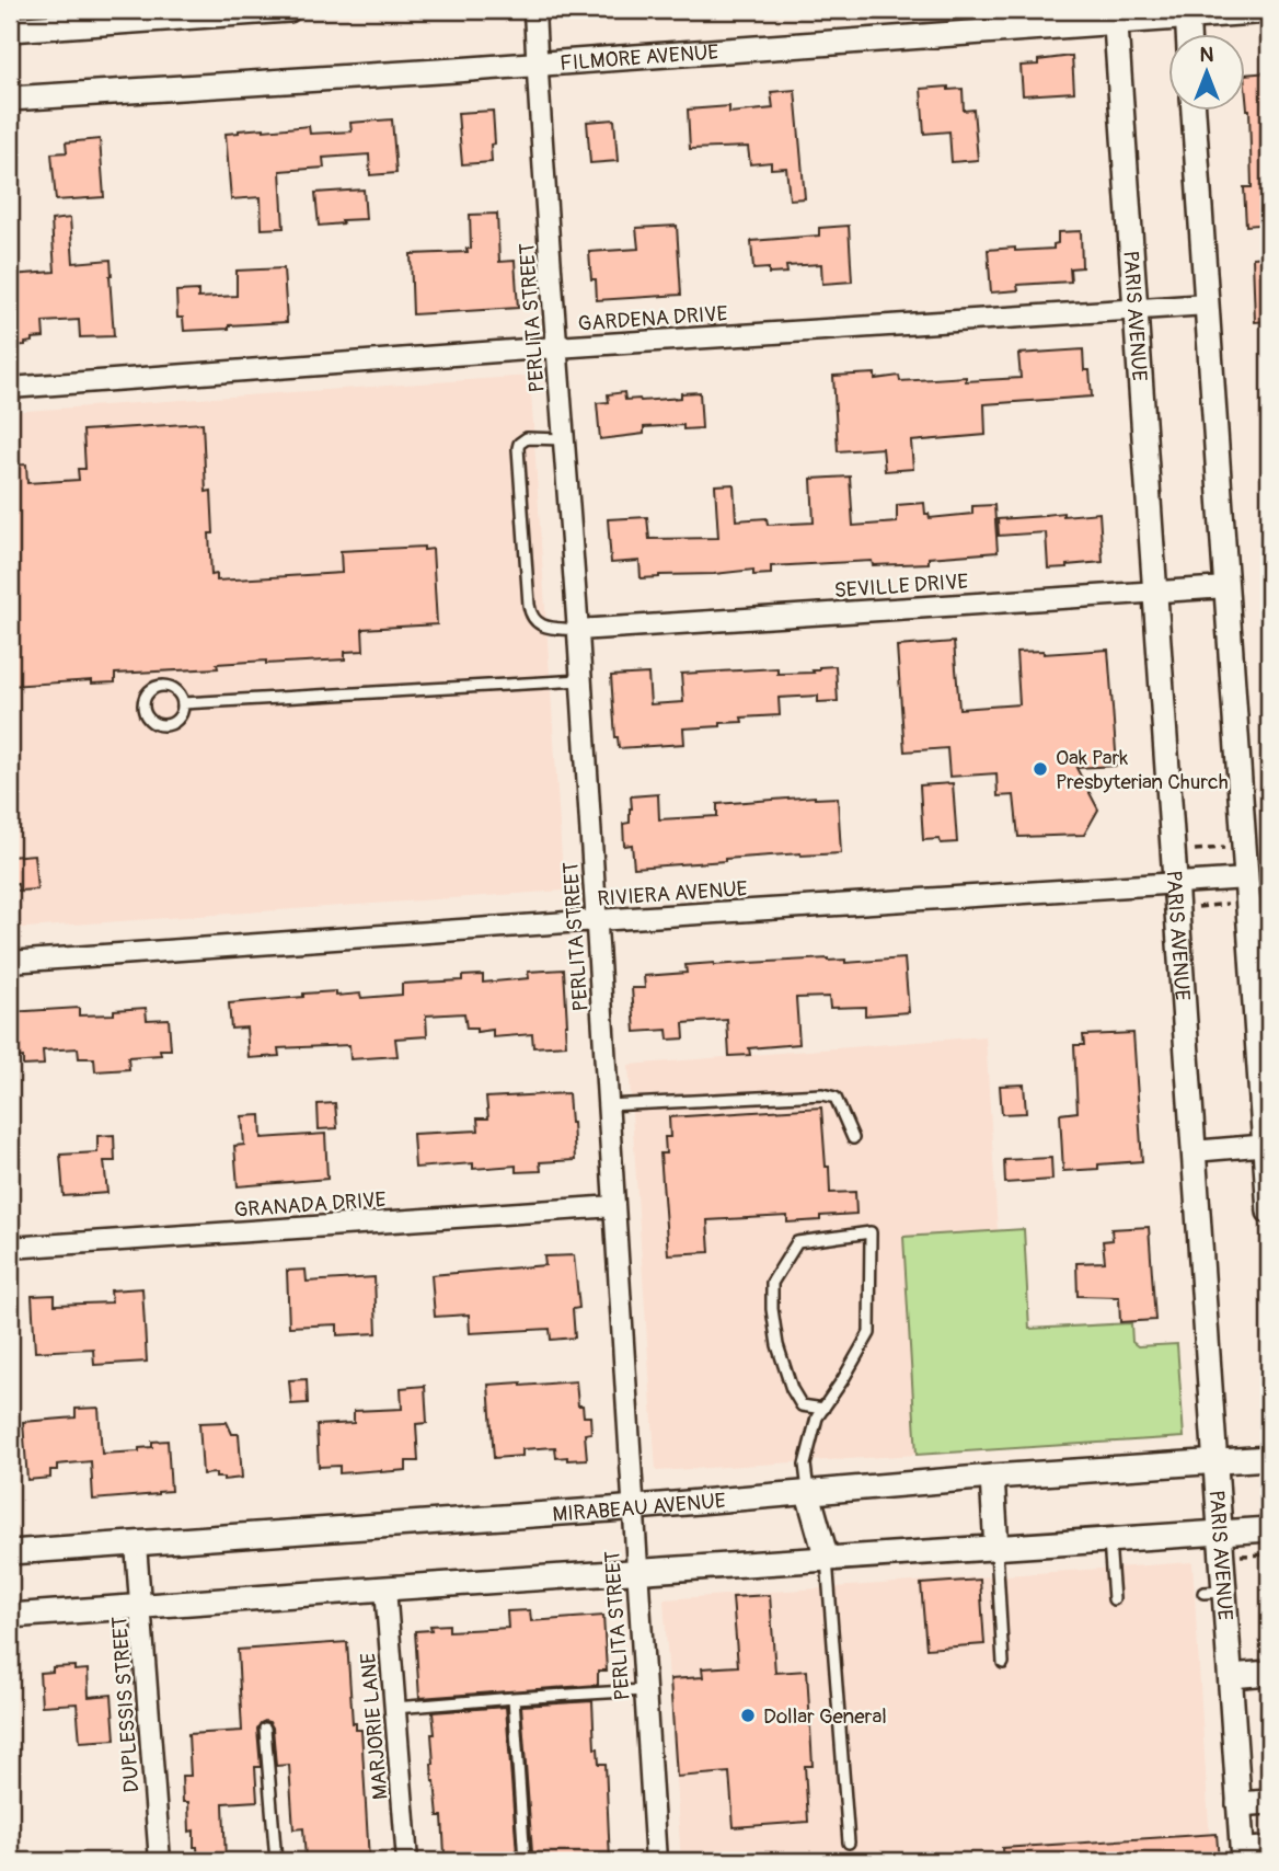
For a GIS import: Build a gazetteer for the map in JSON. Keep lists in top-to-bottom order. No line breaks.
{"streets":{"street":["FILMORE AVENUE","PARIS AVENUE","PERLITA STREET","GARDENA DRIVE","SEVILLE DRIVE","RIVIERA AVENUE","GRANADA DRIVE","MIRABEAU AVENUE","DUPLESSIS STREET","MARJORIE LANE"]},"crossings":[["FILMORE AVENUE","PARIS AVENUE"],["FILMORE AVENUE","PERLITA STREET"],["PARIS AVENUE","GARDENA DRIVE"],["PARIS AVENUE","SEVILLE DRIVE"],["PARIS AVENUE","RIVIERA AVENUE"],["PARIS AVENUE","MIRABEAU AVENUE"],["PERLITA STREET","GARDENA DRIVE"],["PERLITA STREET","SEVILLE DRIVE"],["PERLITA STREET","RIVIERA AVENUE"],["PERLITA STREET","GRANADA DRIVE"],["PERLITA STREET","MIRABEAU AVENUE"],["MIRABEAU AVENUE","DUPLESSIS STREET"]],"places":["Oak Park Presbyterian Church","Dollar General"],"north":"top"}
